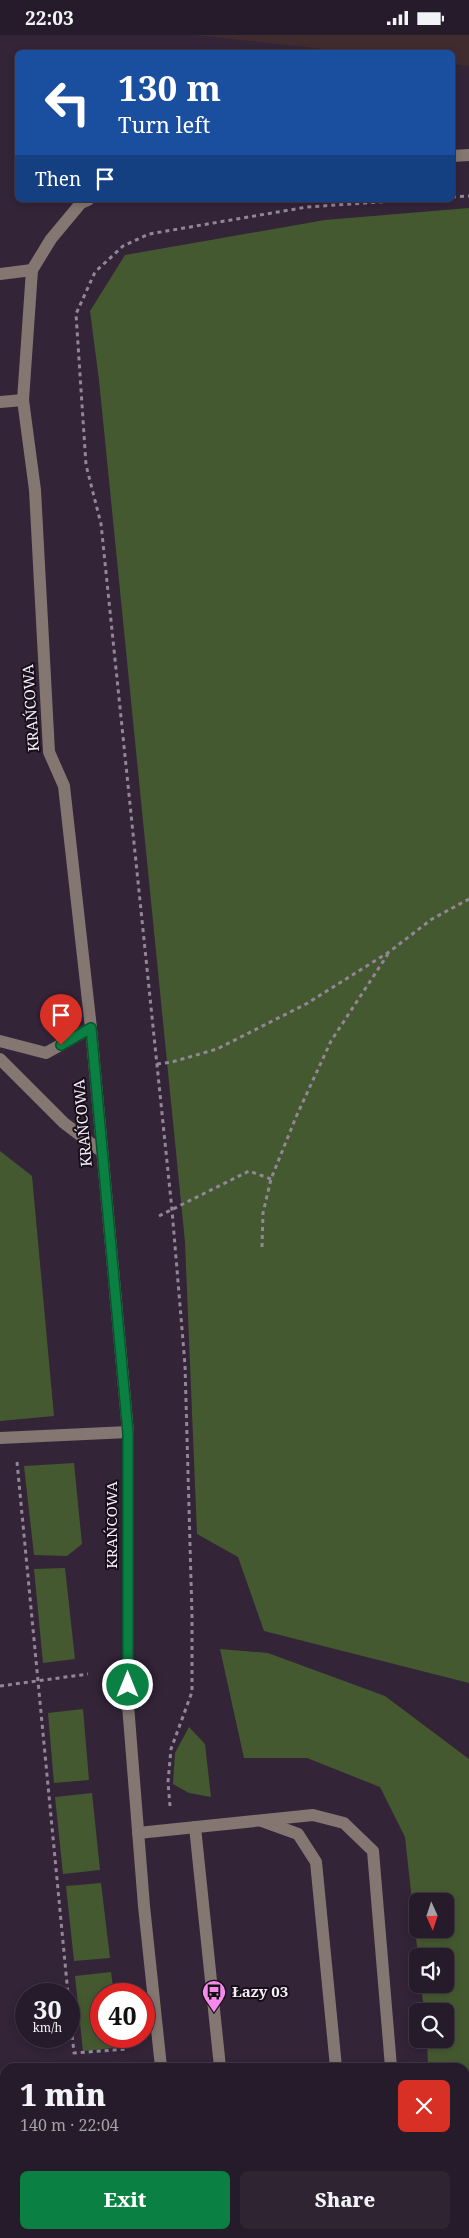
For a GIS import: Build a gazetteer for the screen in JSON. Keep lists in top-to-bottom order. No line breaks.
{"streets":{"street":["KRAŃCOWA"]},"places":{"bus stop":["Łazy 03"]},"north":"bottom","page":{"status":"22:03","turn":["130 m","Turn left"],"then":"Then","speed":"30 km/h","limit":"40","heading":["1 min","140 m · 22:04"],"buttons":["Exit","Share"]}}
